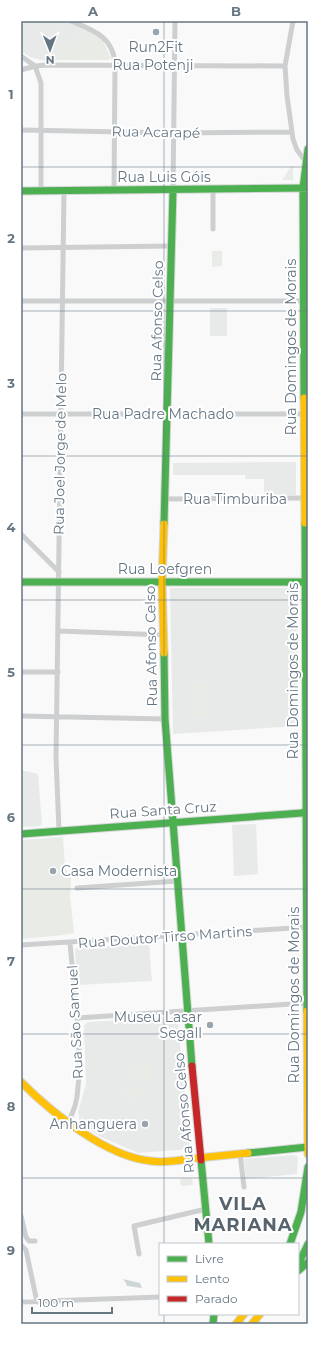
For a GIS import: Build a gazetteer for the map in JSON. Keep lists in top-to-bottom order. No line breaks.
{"streets":{"street":["Rua Potenji","Rua Acarapé","Rua Luis Góis","Rua Afonso Celso","Rua Domingos de Morais","Rua Padre Machado","Rua Joel Jorge de Melo","Rua Timburiba","Rua Loefgren","Rua Santa Cruz","Rua Doutor Tirso Martins","Rua São Samuel"]},"crossings":[["Rua Potenji","Rua Afonso Celso"],["Rua Acarapé","Rua Afonso Celso"],["Rua Luis Góis","Rua Afonso Celso"],["Rua Luis Góis","Rua Domingos de Morais"],["Rua Luis Góis","Rua Joel Jorge de Melo"],["Rua Afonso Celso","Rua Padre Machado"],["Rua Afonso Celso","Rua Timburiba"],["Rua Afonso Celso","Rua Loefgren"],["Rua Afonso Celso","Rua Santa Cruz"],["Rua Afonso Celso","Rua Doutor Tirso Martins"],["Rua Domingos de Morais","Rua Padre Machado"],["Rua Domingos de Morais","Rua Timburiba"],["Rua Domingos de Morais","Rua Loefgren"],["Rua Domingos de Morais","Rua Santa Cruz"],["Rua Domingos de Morais","Rua Doutor Tirso Martins"],["Rua Padre Machado","Rua Joel Jorge de Melo"],["Rua Joel Jorge de Melo","Rua Loefgren"],["Rua Joel Jorge de Melo","Rua Santa Cruz"],["Rua Doutor Tirso Martins","Rua São Samuel"]],"districts":["VILA MARIANA"],"places":["Run2Fit","Casa Modernista","Museu Lasar Segall","Anhanguera"],"legend":["Livre","Lento","Parado"],"scale_bar":"100 m","north":"bottom","grid":{"columns":["A","B"],"rows":["1","2","3","4","5","6","7","8","9"]}}
